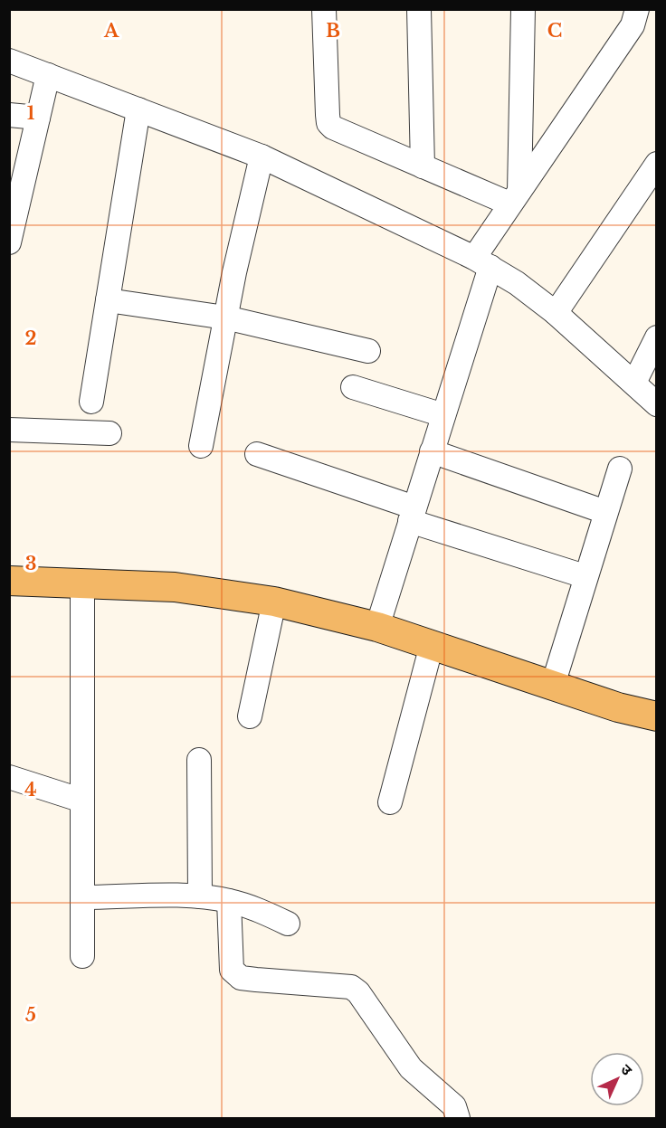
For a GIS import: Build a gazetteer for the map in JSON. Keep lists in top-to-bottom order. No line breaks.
{"north":"top right","grid":{"columns":["A","B","C"],"rows":["1","2","3","4","5"]}}
